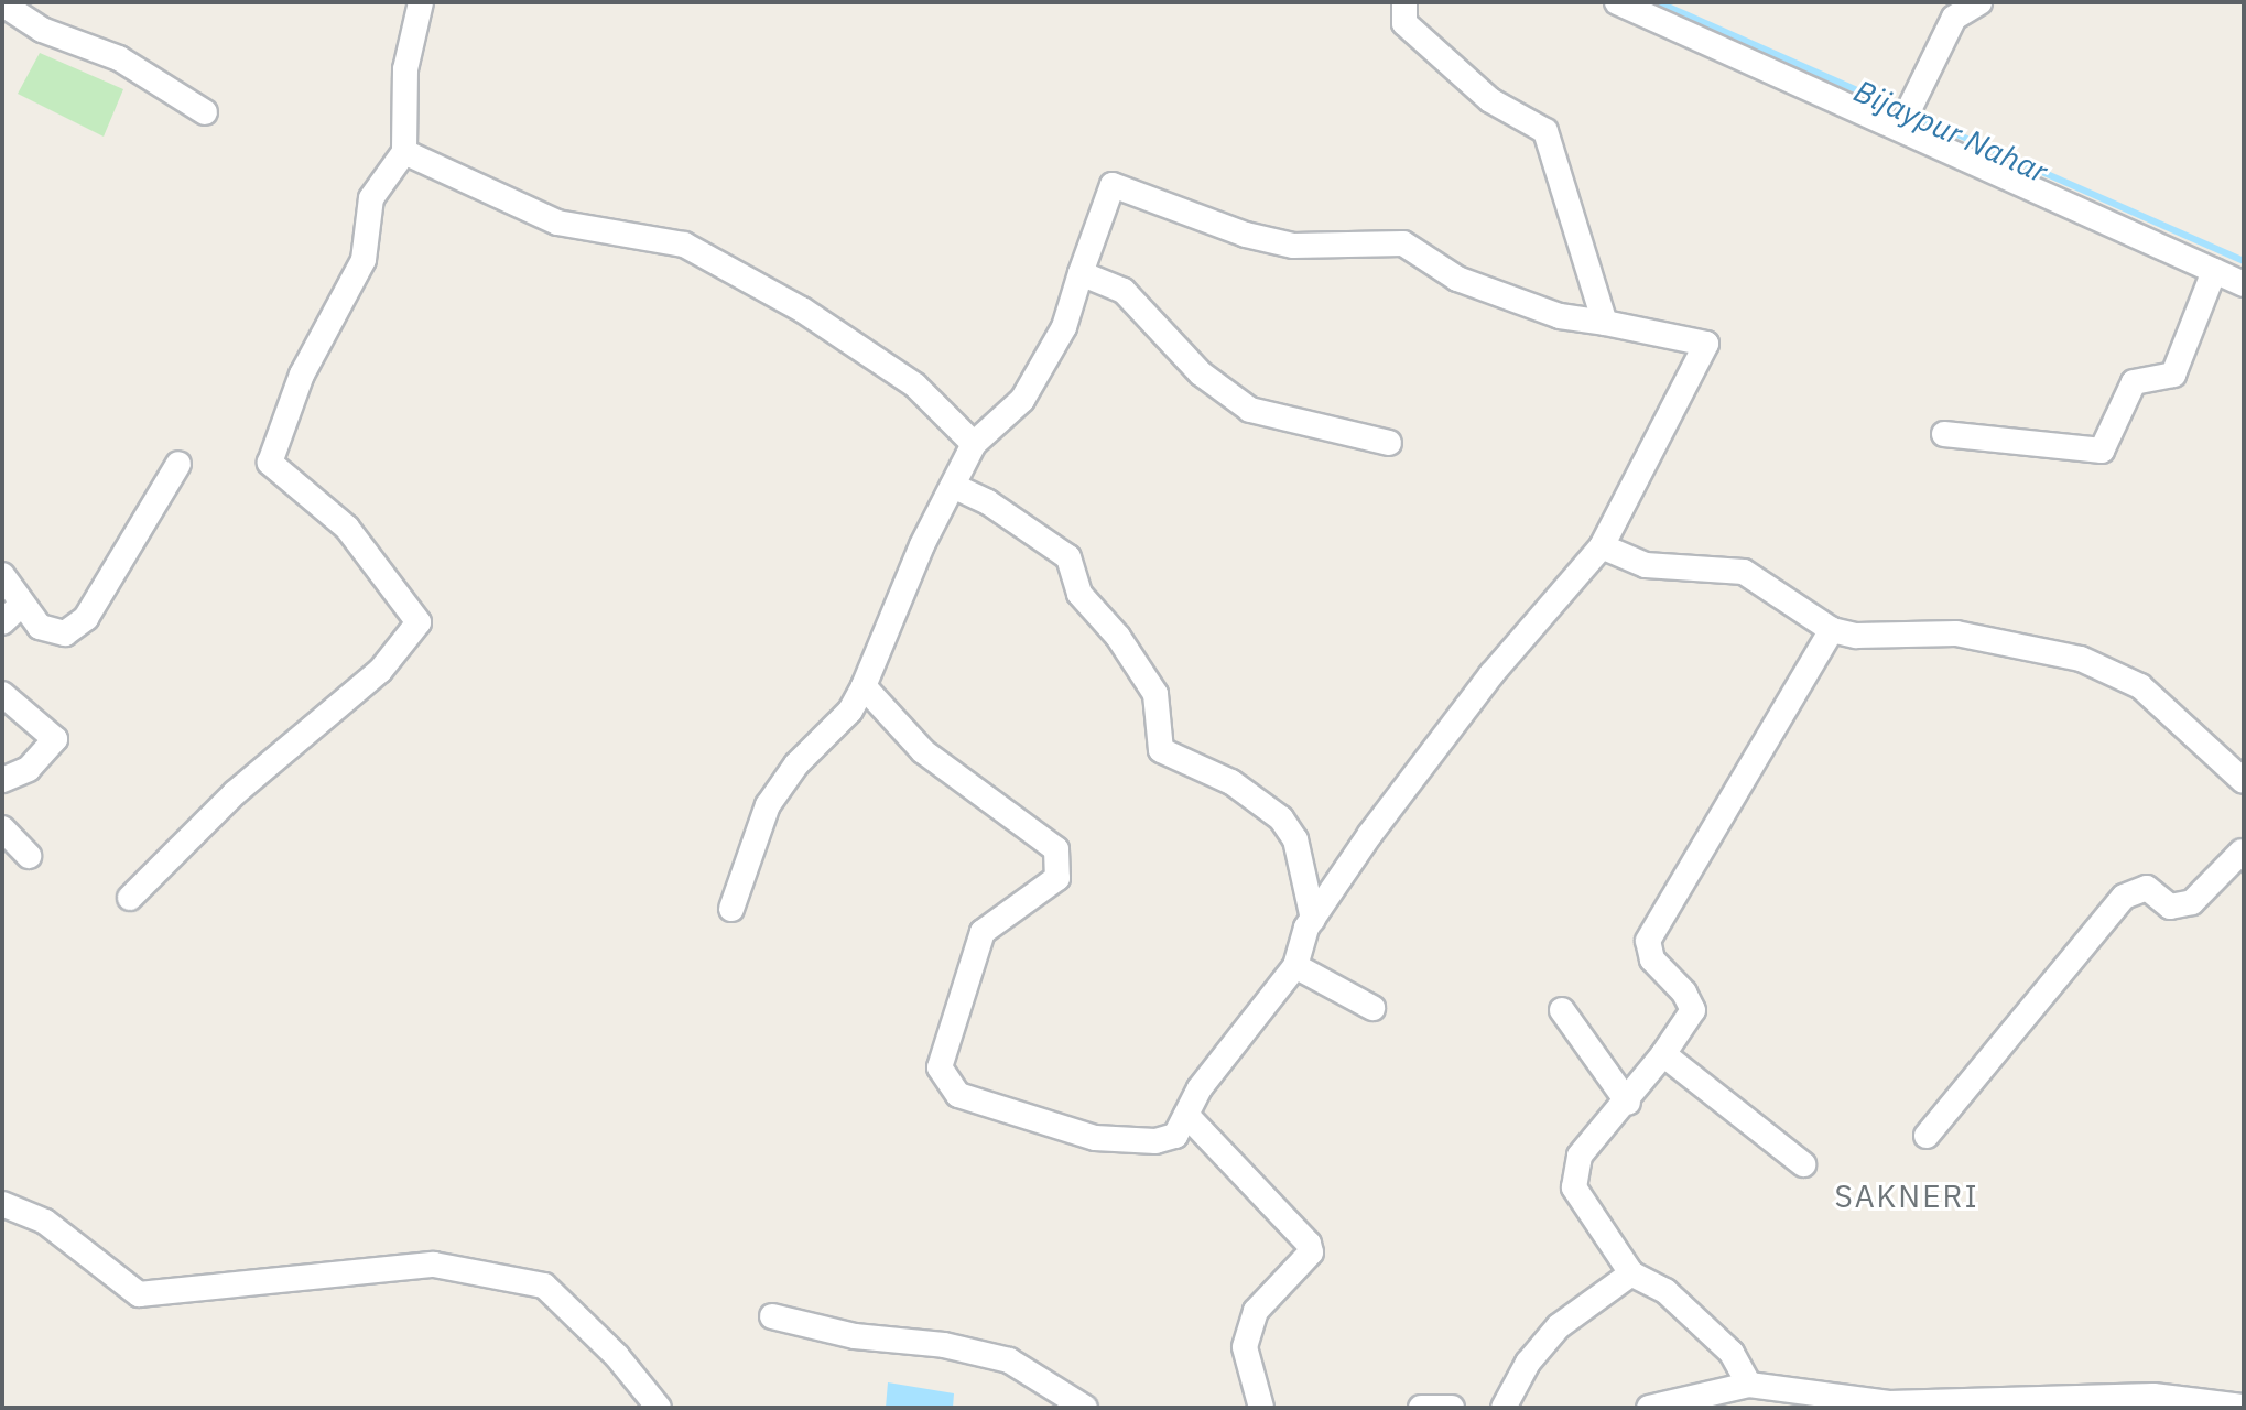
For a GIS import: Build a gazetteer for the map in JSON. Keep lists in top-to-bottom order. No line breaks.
{"districts":["SAKNERI"],"water":["Bijaypur Nahar"]}
